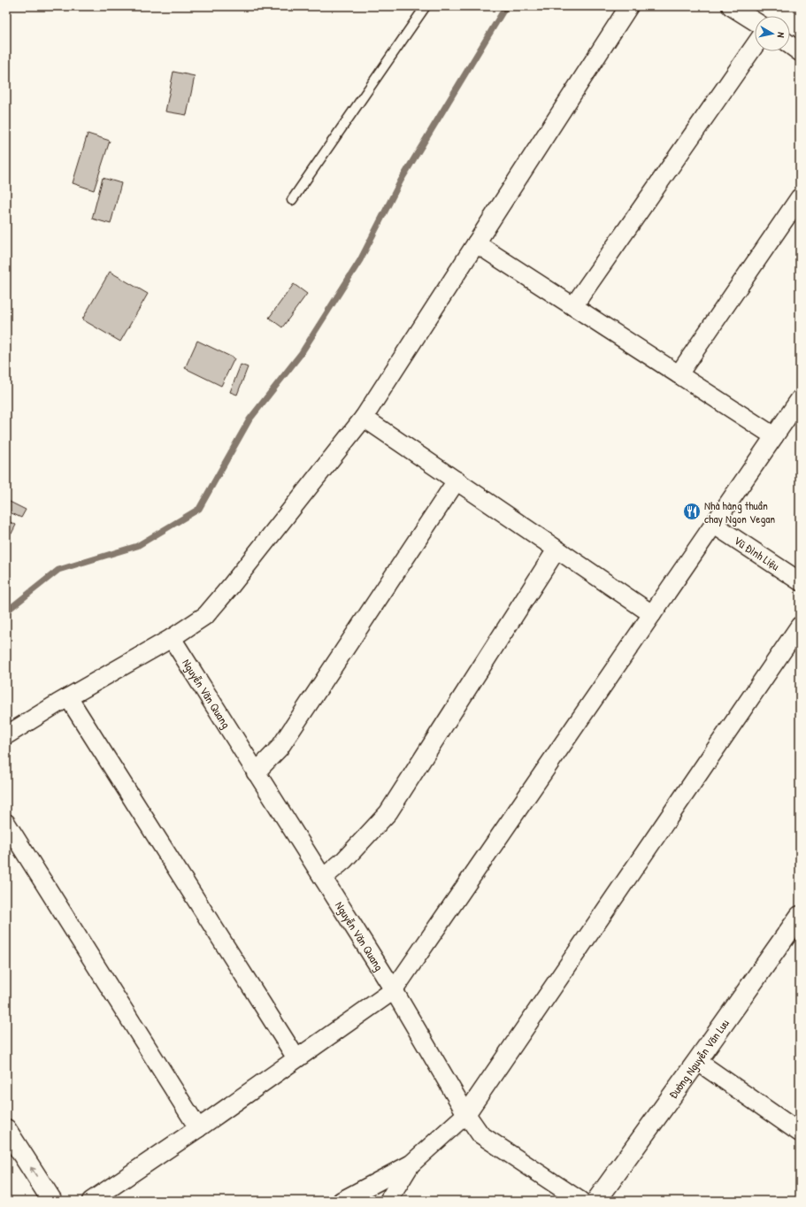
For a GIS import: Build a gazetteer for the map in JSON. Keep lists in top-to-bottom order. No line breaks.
{"streets":{"street":["Vũ Đình Liệu","Nguyễn Văn Quang","Đường Nguyễn Văn Lưu"]},"places":{"restaurant":["Nhà hàng thuần chay Ngon Vegan"]},"north":"right"}
